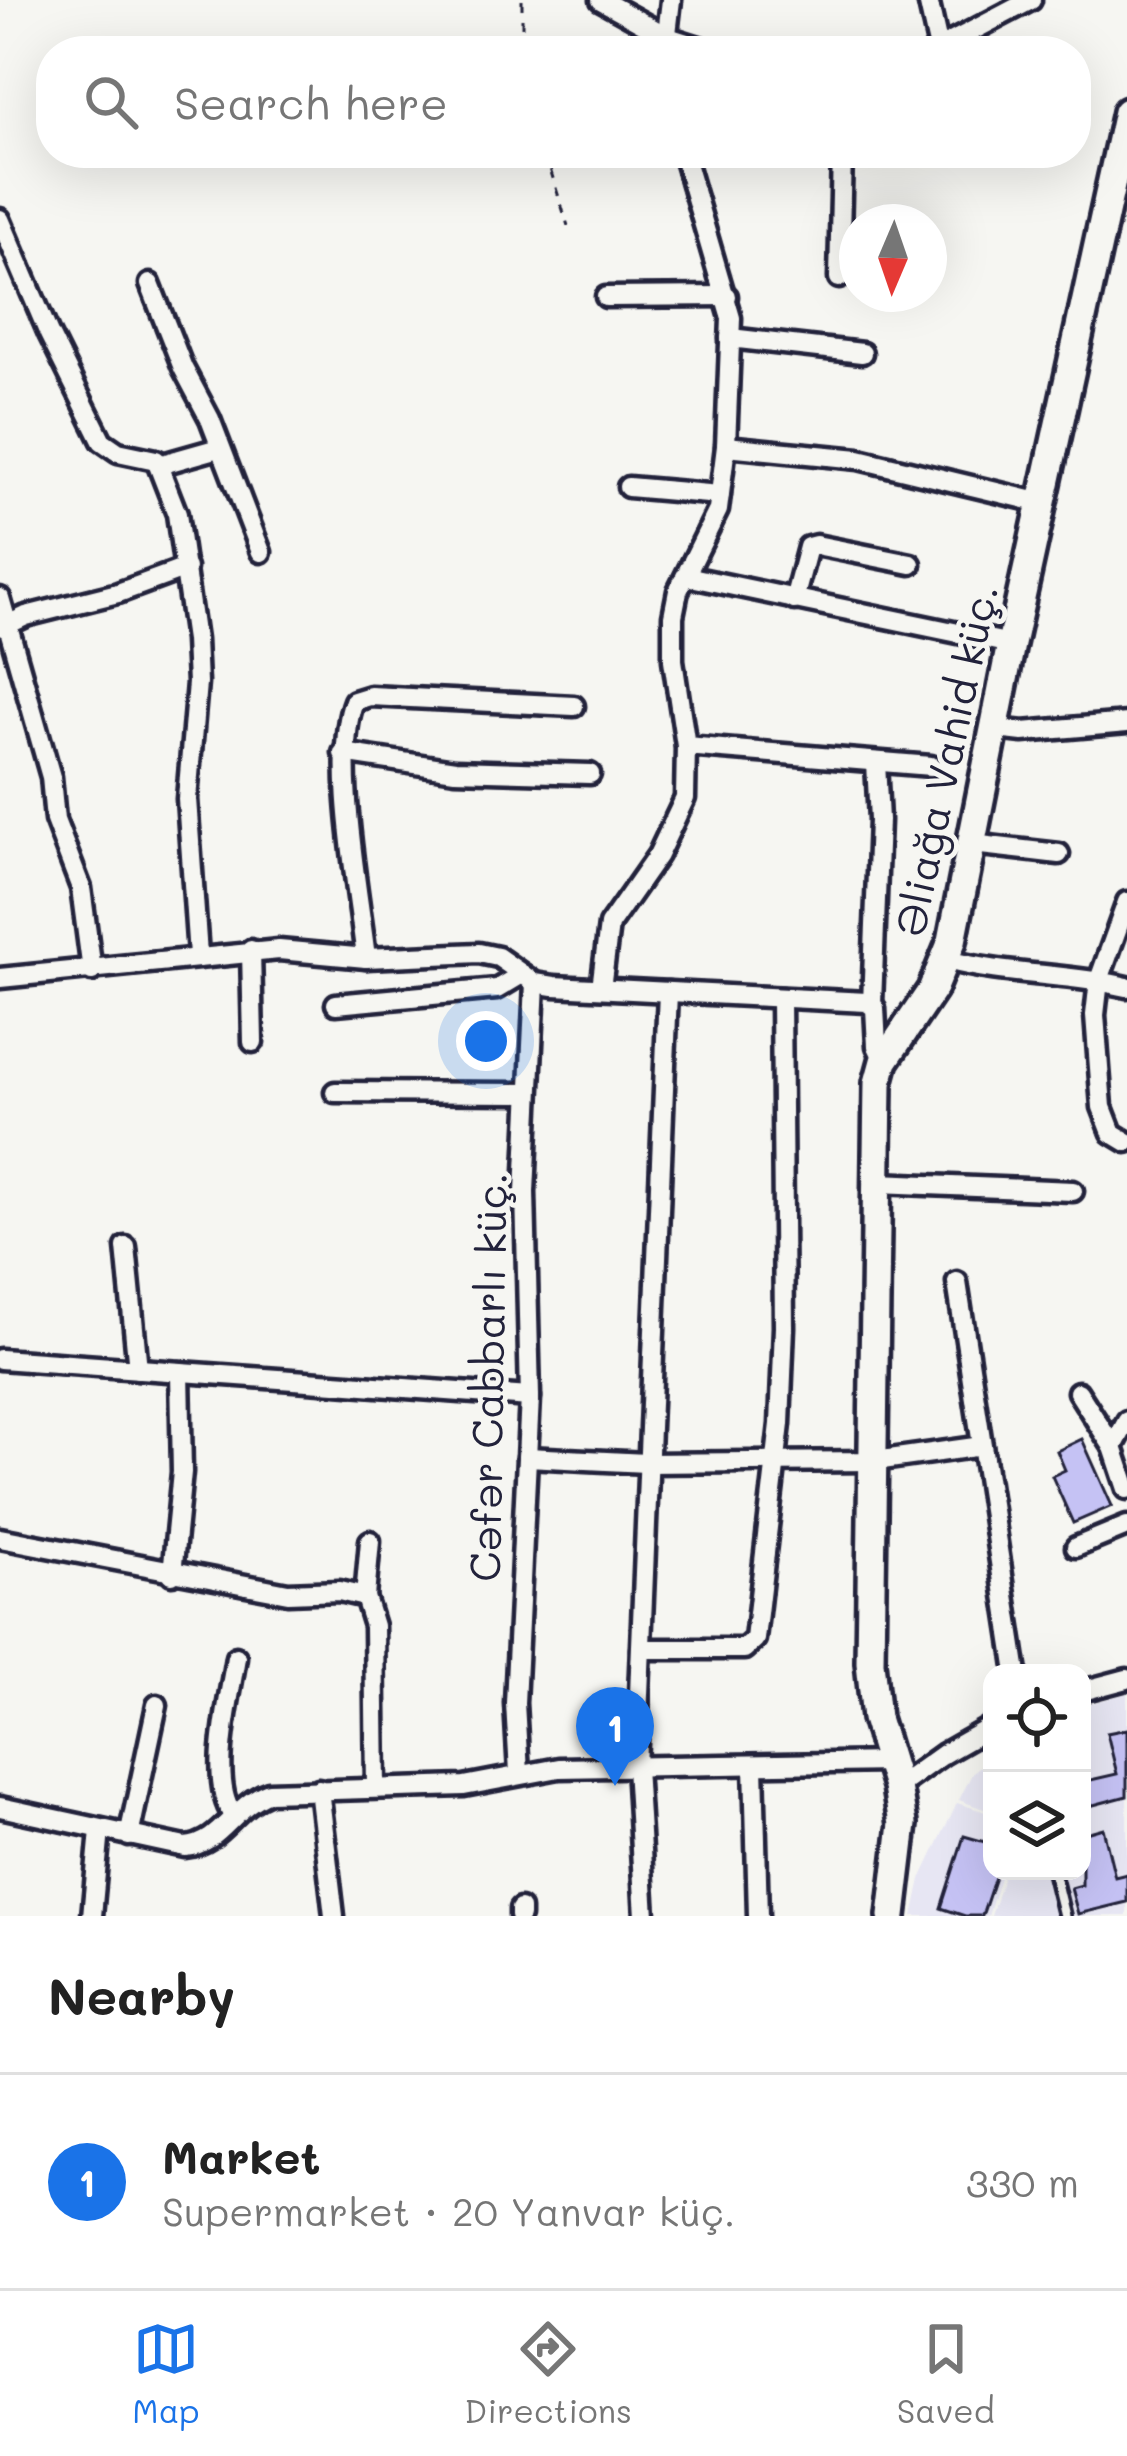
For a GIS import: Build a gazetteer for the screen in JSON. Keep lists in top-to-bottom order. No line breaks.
{"streets":{"street":["Əliağa Vahid küç.","Cəfər Cabbarlı küç."]},"north":"bottom","page":{"search":"Search here","pins":"1","heading":"Nearby","list":[{"mark":"1","name":"Market","note":"Supermarket · 20 Yanvar küç.","value":"330 m"}],"nav":["Map","Directions","Saved"]}}
